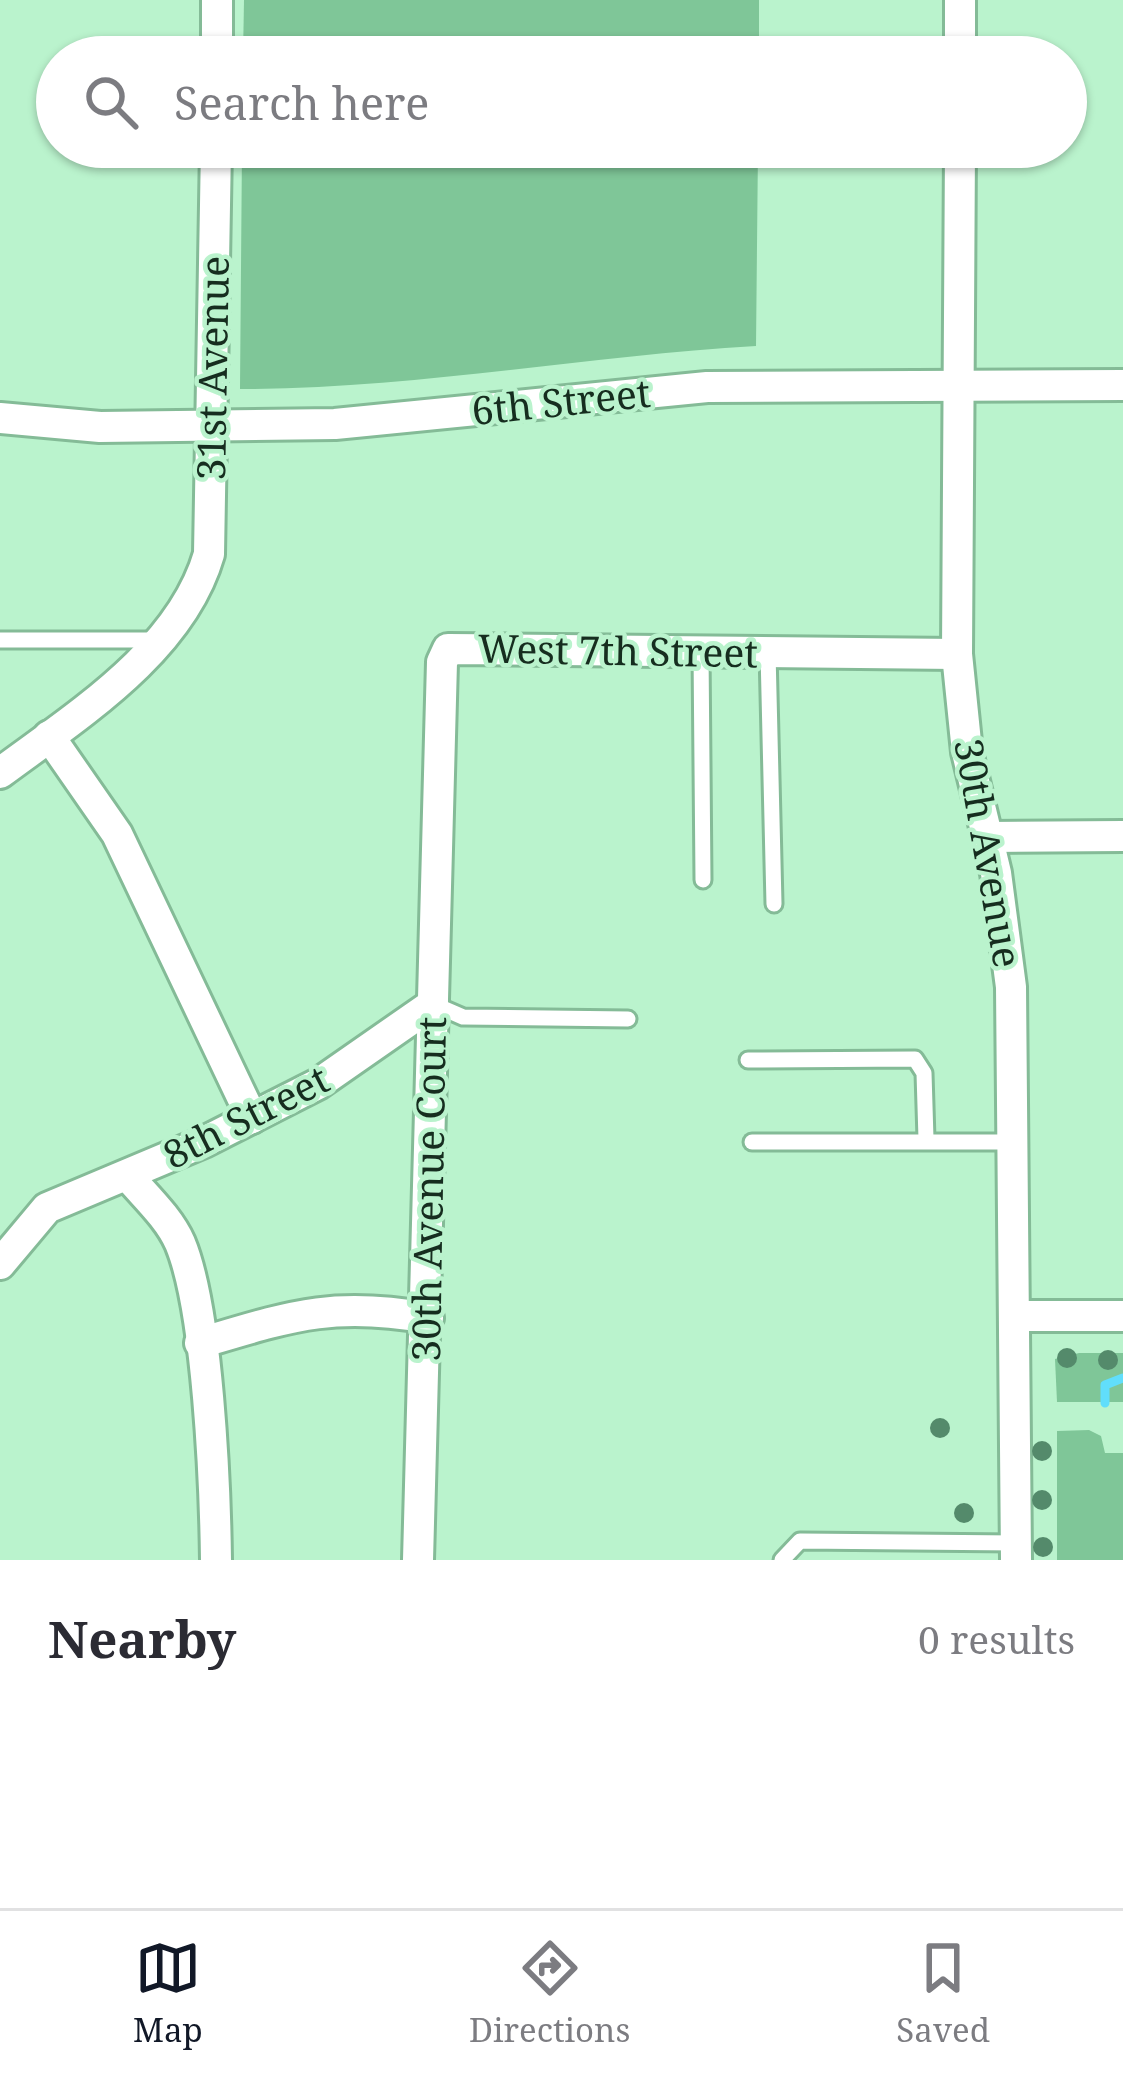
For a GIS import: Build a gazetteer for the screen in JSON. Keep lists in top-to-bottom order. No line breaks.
{"streets":{"street":["31st Avenue","6th Street","West 7th Street","30th Avenue","8th Street","30th Avenue Court"]},"crossings":[["31st Avenue","6th Street"],["6th Street","30th Avenue"],["West 7th Street","30th Avenue"],["West 7th Street","30th Avenue Court"],["8th Street","30th Avenue Court"]],"page":{"search":"Search here","heading":["Nearby","0 results"],"nav":["Map","Directions","Saved"]}}
